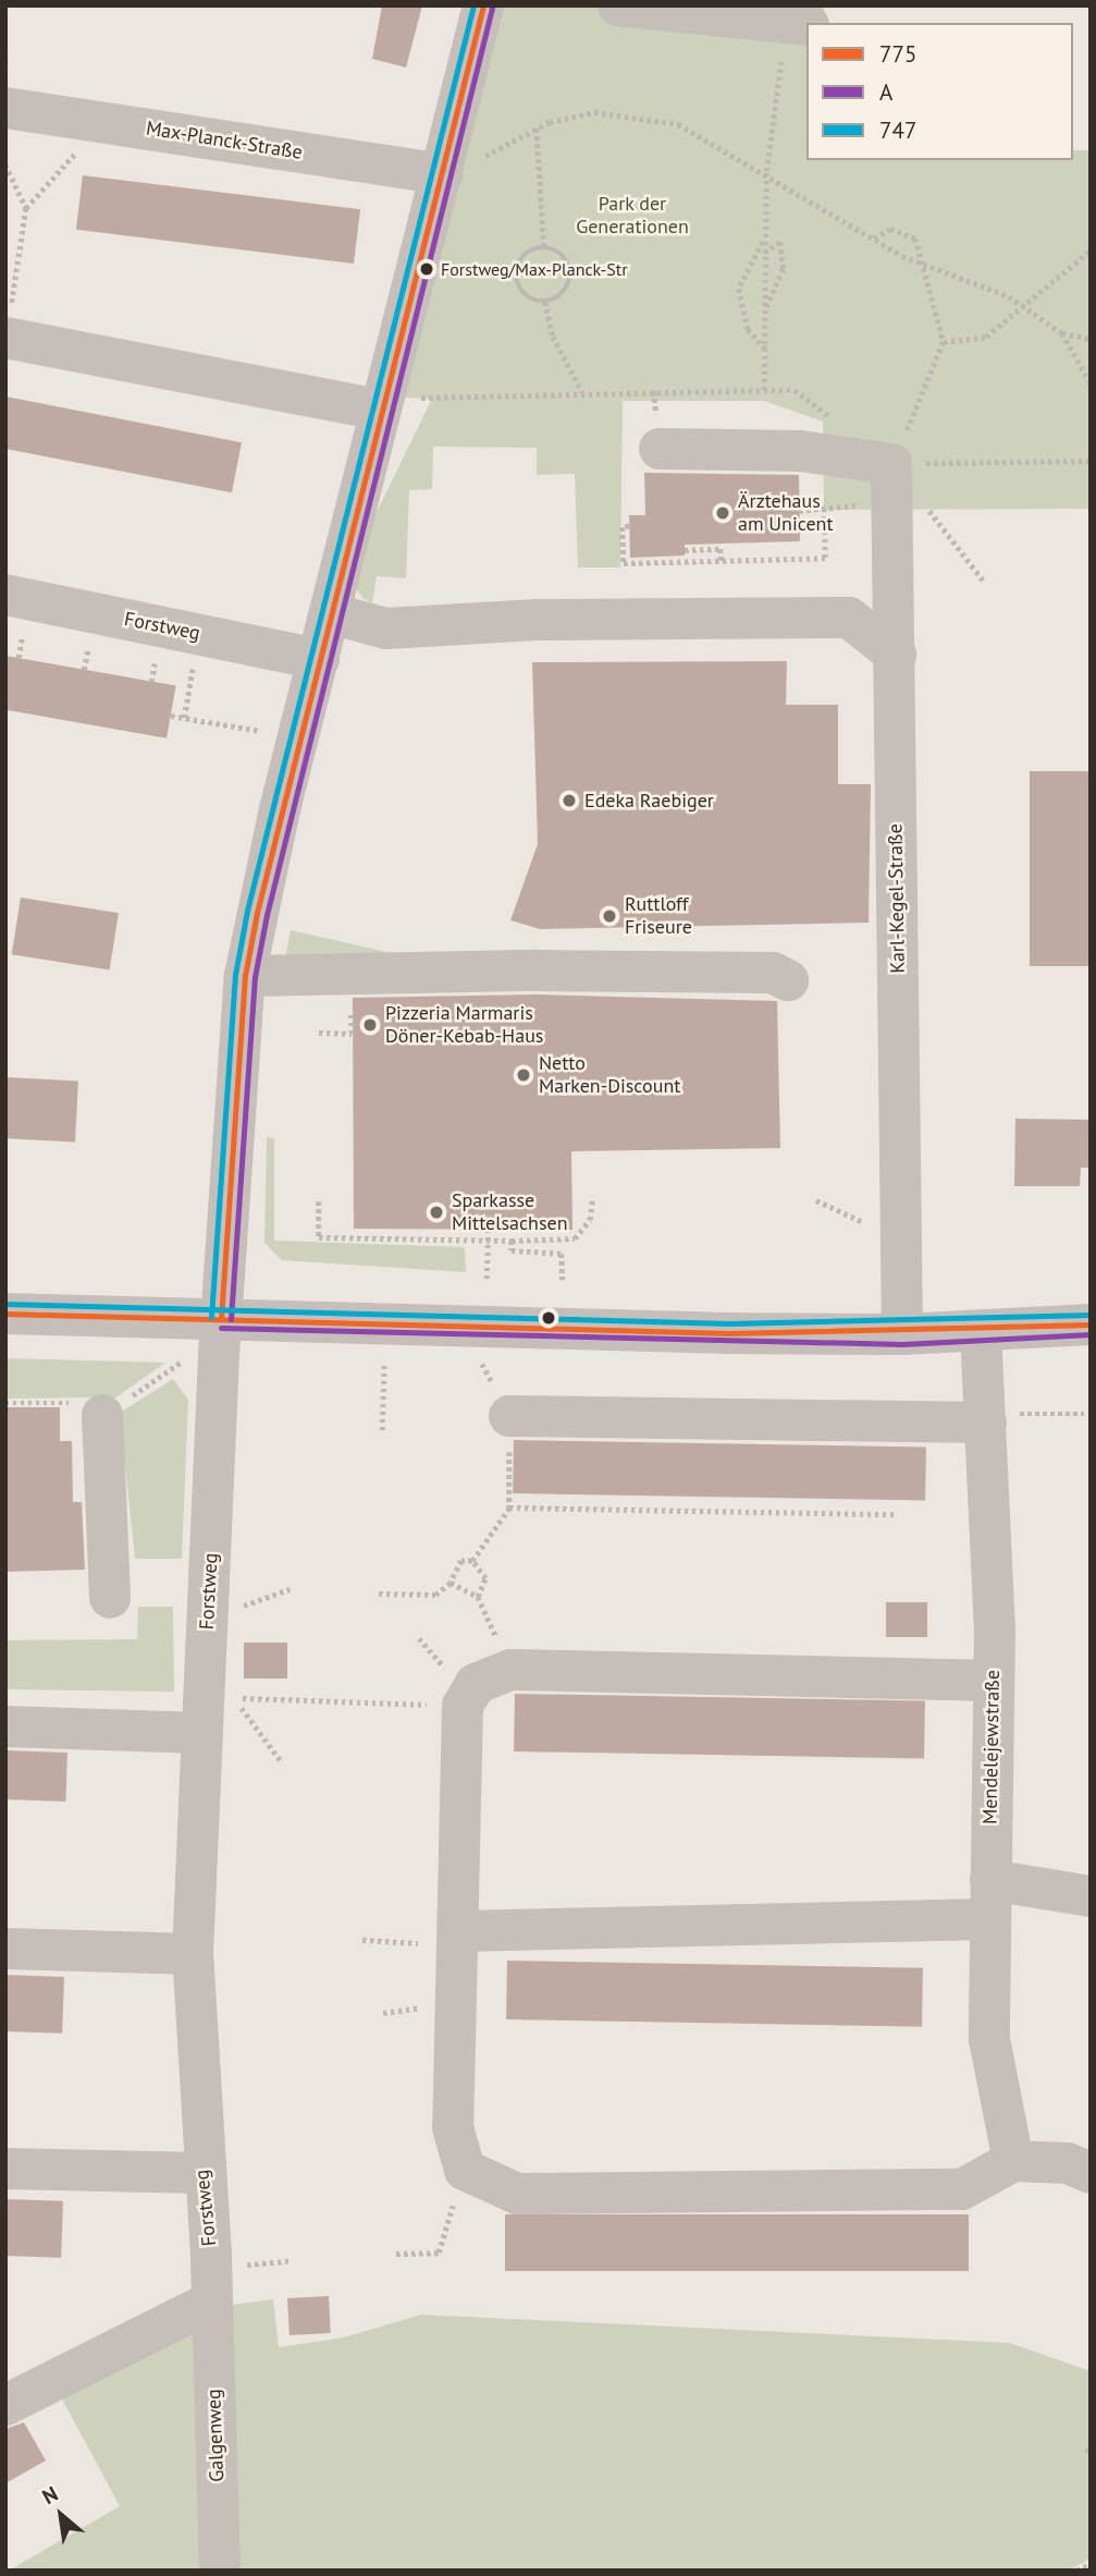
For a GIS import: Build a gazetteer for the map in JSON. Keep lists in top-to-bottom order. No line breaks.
{"streets":{"street":["Max-Planck-Straße","Forstweg","Karl-Kegel-Straße","Mendelejewstraße","Galgenweg"]},"crossings":[["Max-Planck-Straße","Forstweg"],["Forstweg","Galgenweg"]],"parks":["Park der Generationen"],"places":["Forstweg/Max-Planck-Str","Ärztehaus am Unicent","Edeka Raebiger","Ruttloff Friseure","Pizzeria Marmaris Döner-Kebab-Haus","Netto Marken-Discount","Sparkasse Mittelsachsen"],"lines":["transit line 775","transit line 747","transit line A"],"legend":["775","A","747"],"north":"top left"}
